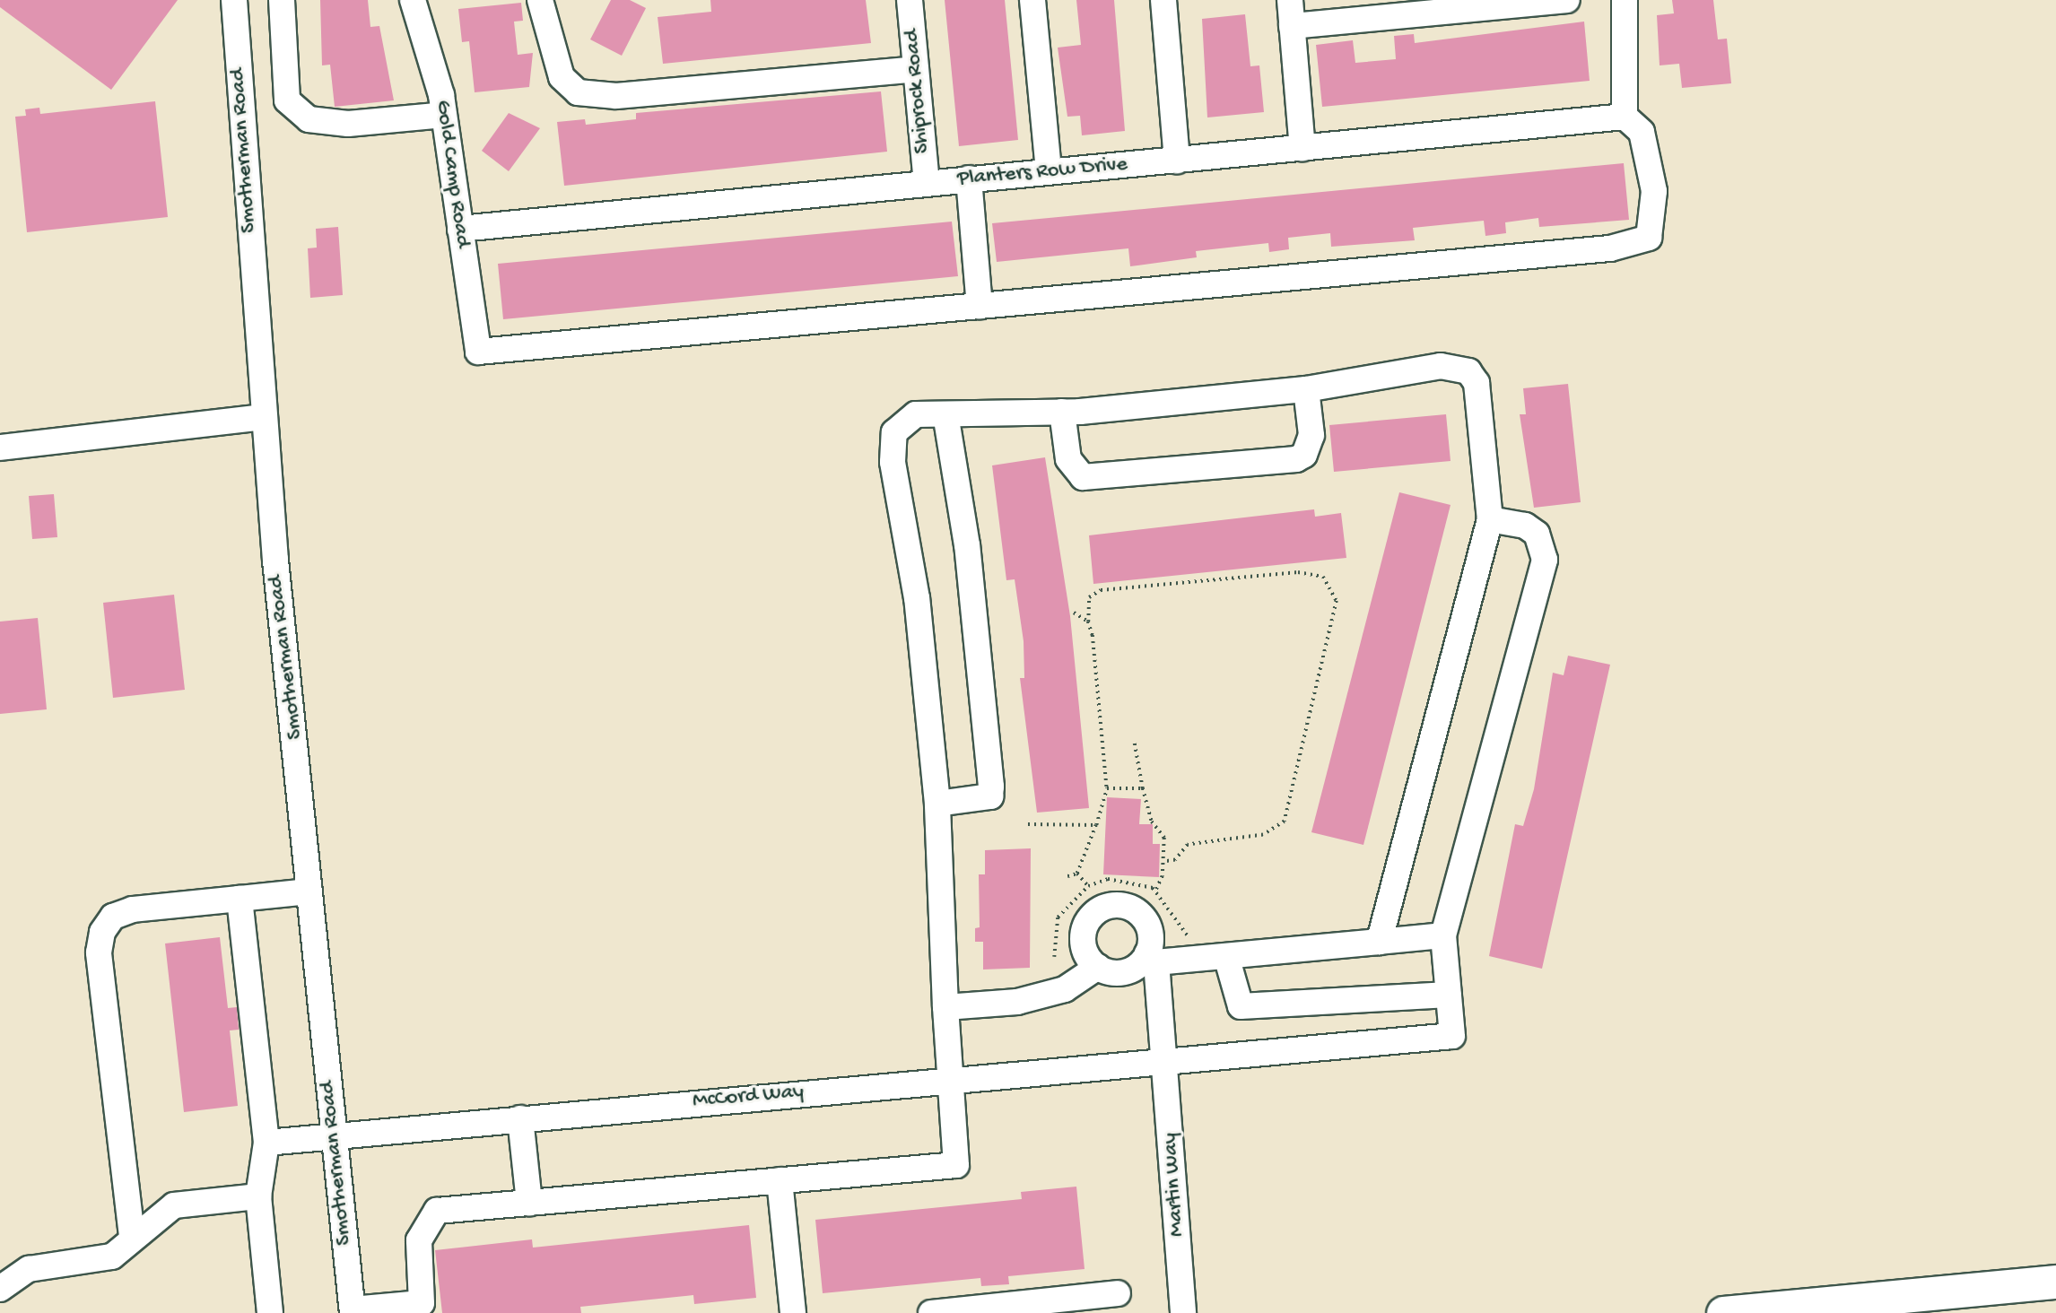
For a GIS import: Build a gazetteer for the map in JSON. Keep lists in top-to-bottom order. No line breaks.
{"streets":{"street":["Shiprock Road","Smotherman Road","Planters Row Drive","Gold Camp Road","McCord Way","Martin Way"]},"crossings":[["Shiprock Road","Planters Row Drive"],["Smotherman Road","McCord Way"],["Planters Row Drive","Gold Camp Road"],["McCord Way","Martin Way"]]}
